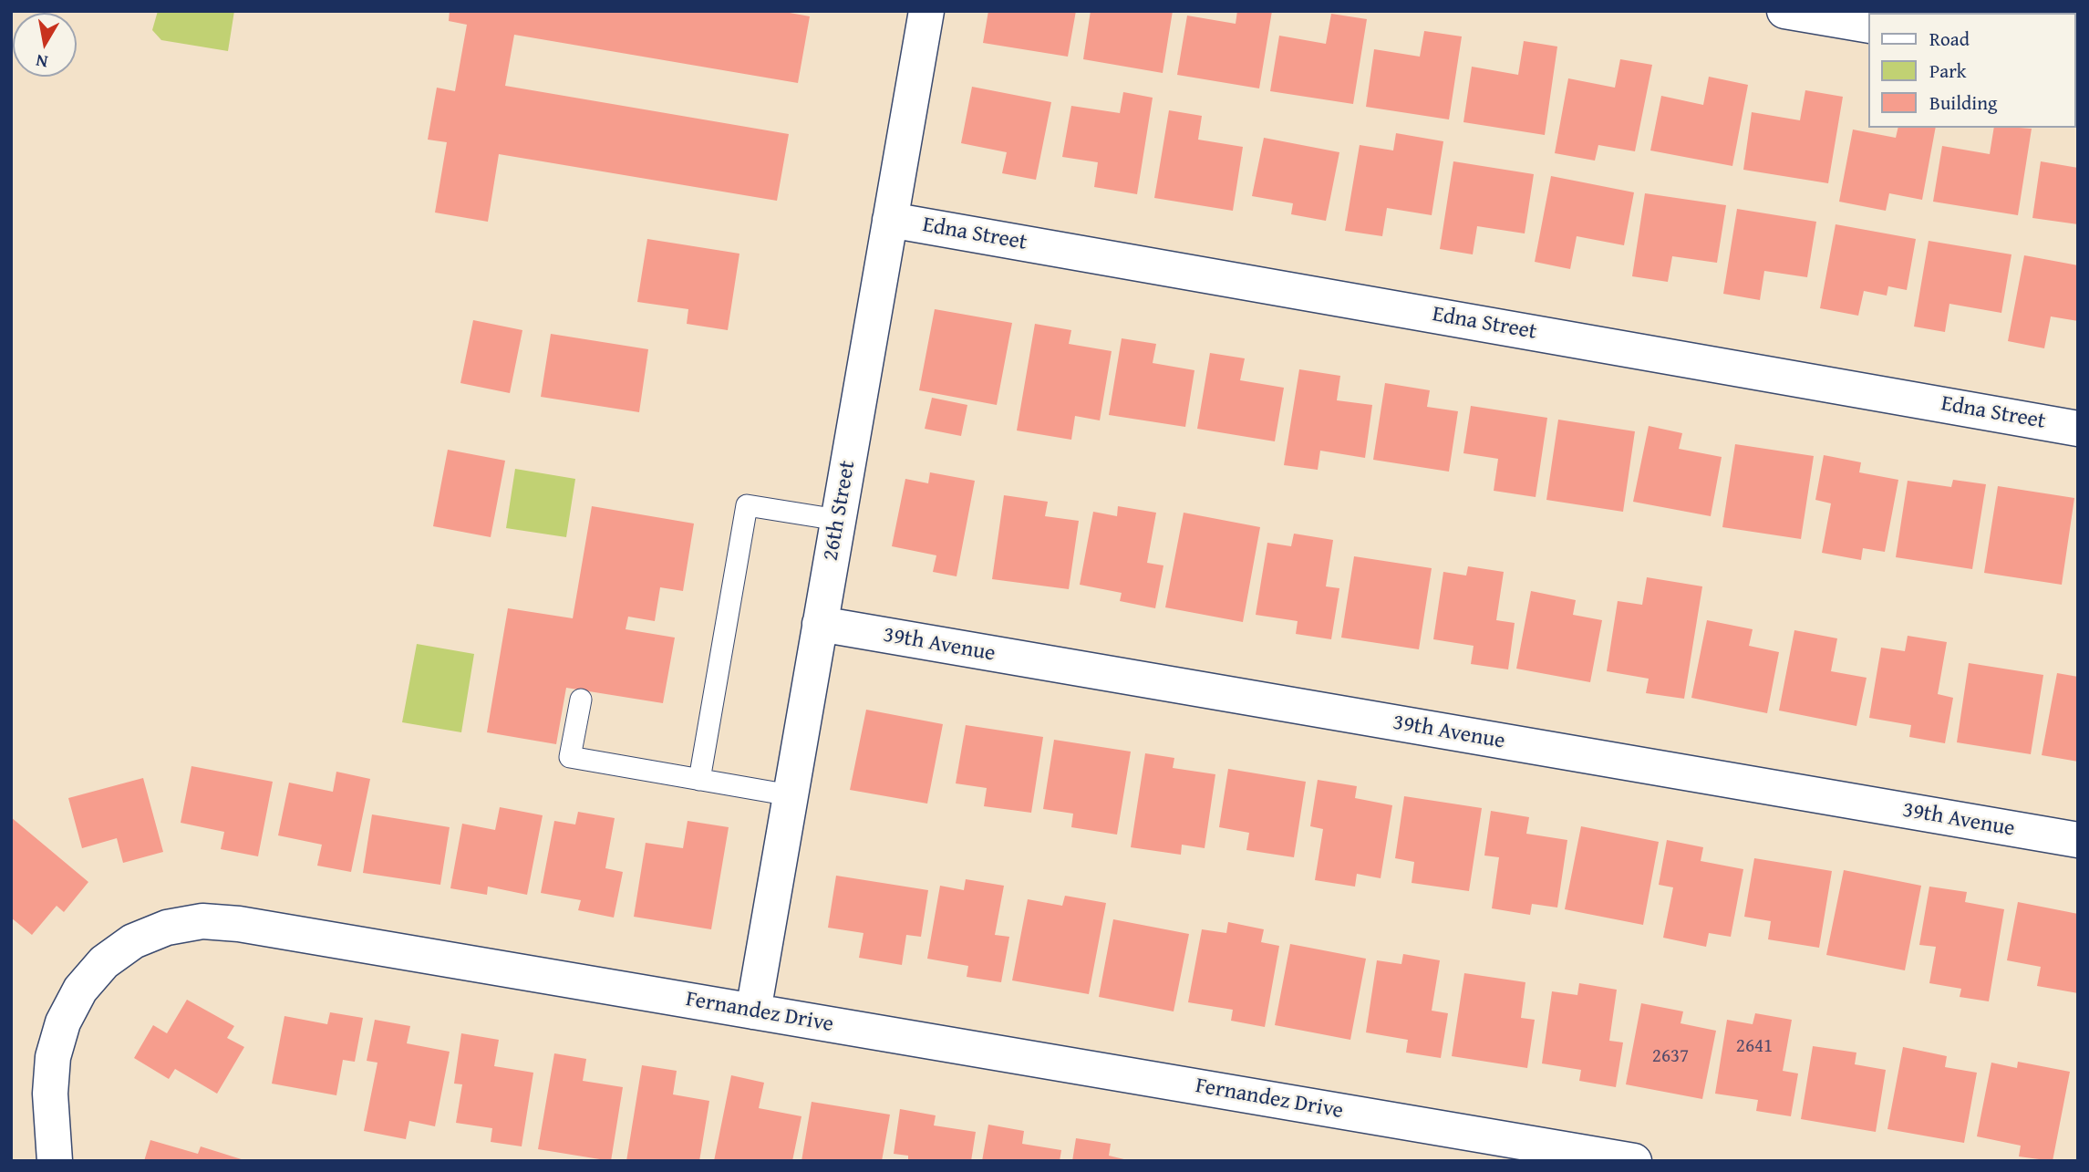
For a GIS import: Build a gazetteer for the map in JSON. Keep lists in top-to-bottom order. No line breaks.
{"streets":{"street":["Edna Street","26th Street","39th Avenue","Fernandez Drive"]},"crossings":[["Edna Street","26th Street"],["26th Street","39th Avenue"],["26th Street","Fernandez Drive"]],"house_numbers":["2641","2637"],"legend":["Road","Park","Building"],"north":"bottom"}
